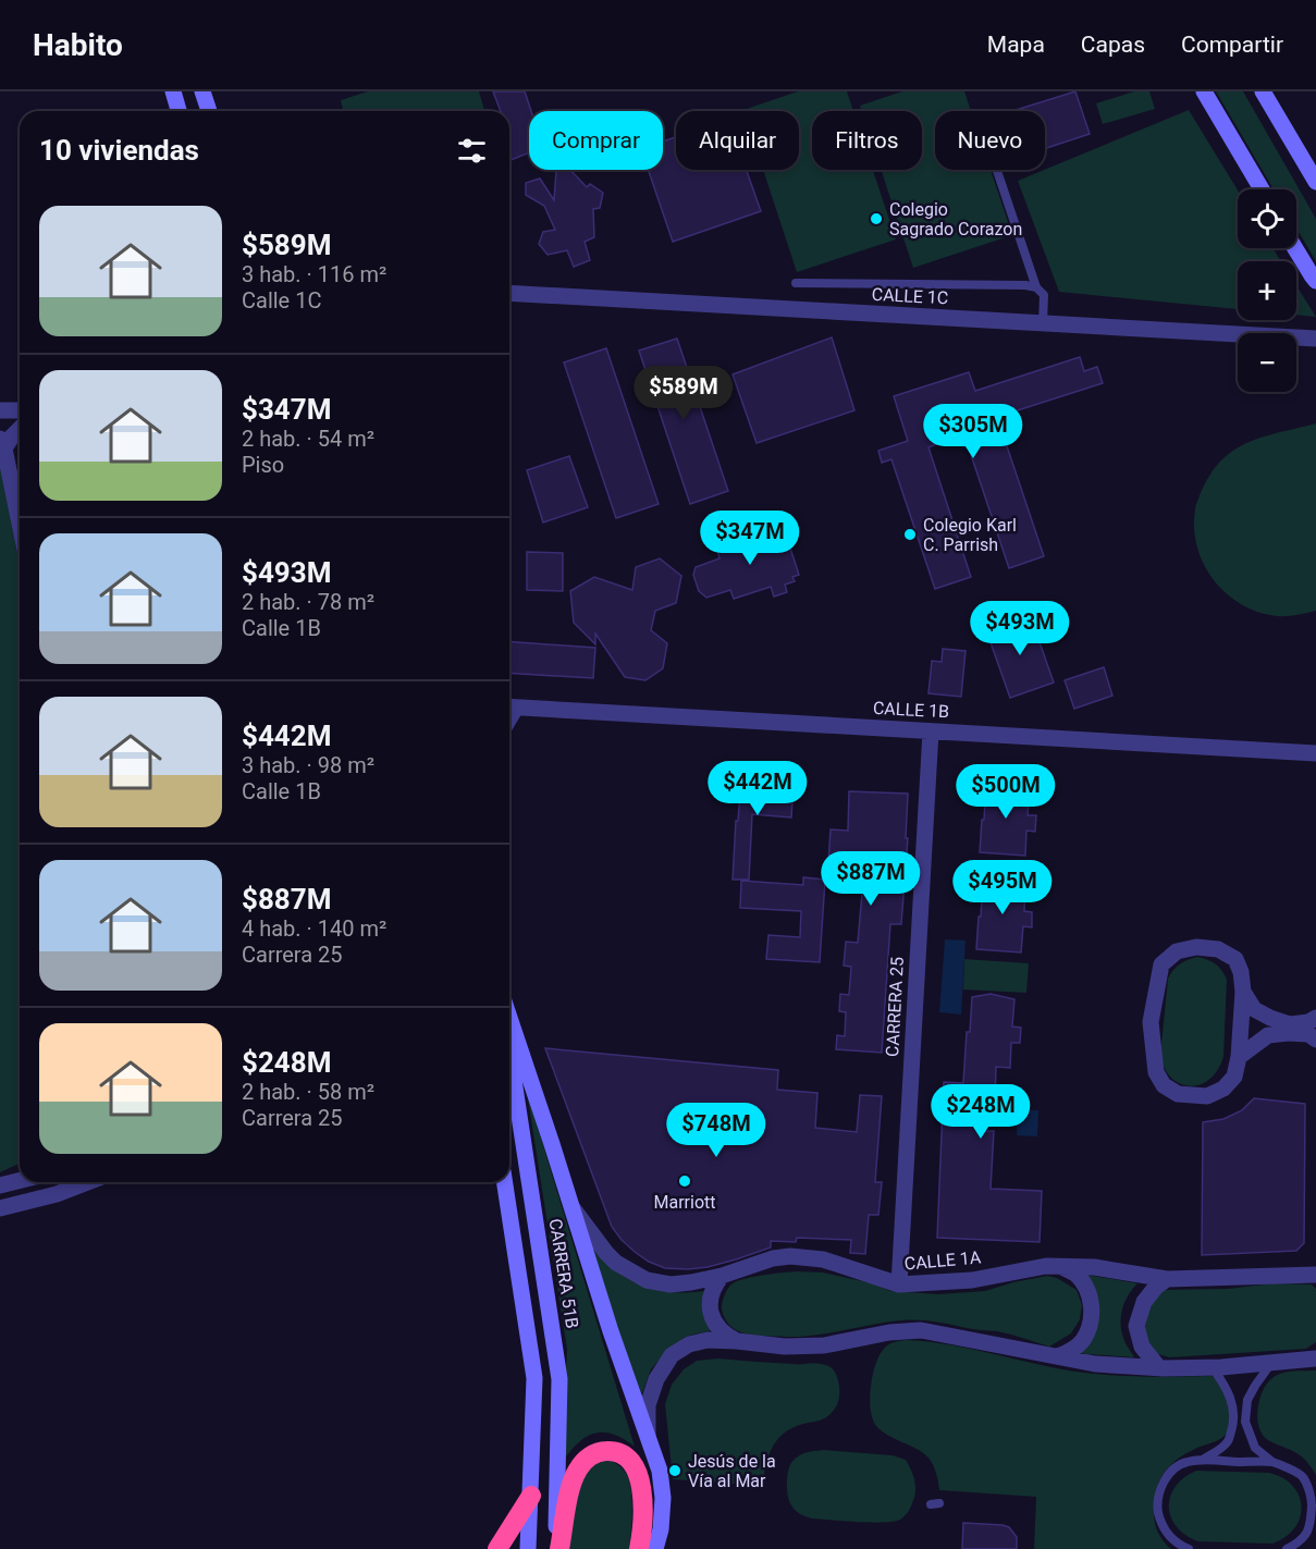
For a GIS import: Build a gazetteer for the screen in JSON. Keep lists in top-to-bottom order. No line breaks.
{"streets":{"main road":["CARRERA 51B"],"street":["CALLE 1C","CALLE 1B","CARRERA 25","CALLE 1A"]},"crossings":[["CALLE 1B","CARRERA 25"],["CARRERA 25","CALLE 1A"]],"places":["Colegio Sagrado Corazon","Colegio Karl C. Parrish","Marriott","Jesús de la Vía al Mar"],"page":{"header":"Habito","nav":["Mapa","Capas","Compartir"],"chip":["Comprar","Alquilar","Filtros","Nuevo"],"heading":"10 viviendas","map_buttons":["+","−"],"list":[{"name":"$589M","note":"3 hab. · 116 m² · Calle 1C"},{"name":"$347M","note":"2 hab. · 54 m² · Piso"},{"name":"$493M","note":"2 hab. · 78 m² · Calle 1B"},{"name":"$442M","note":"3 hab. · 98 m² · Calle 1B"},{"name":"$887M","note":"4 hab. · 140 m² · Carrera 25"},{"name":"$248M","note":"2 hab. · 58 m² · Carrera 25"}],"price":["$589M","$305M","$347M","$493M","$442M","$500M","$887M","$495M","$248M","$748M"]}}
